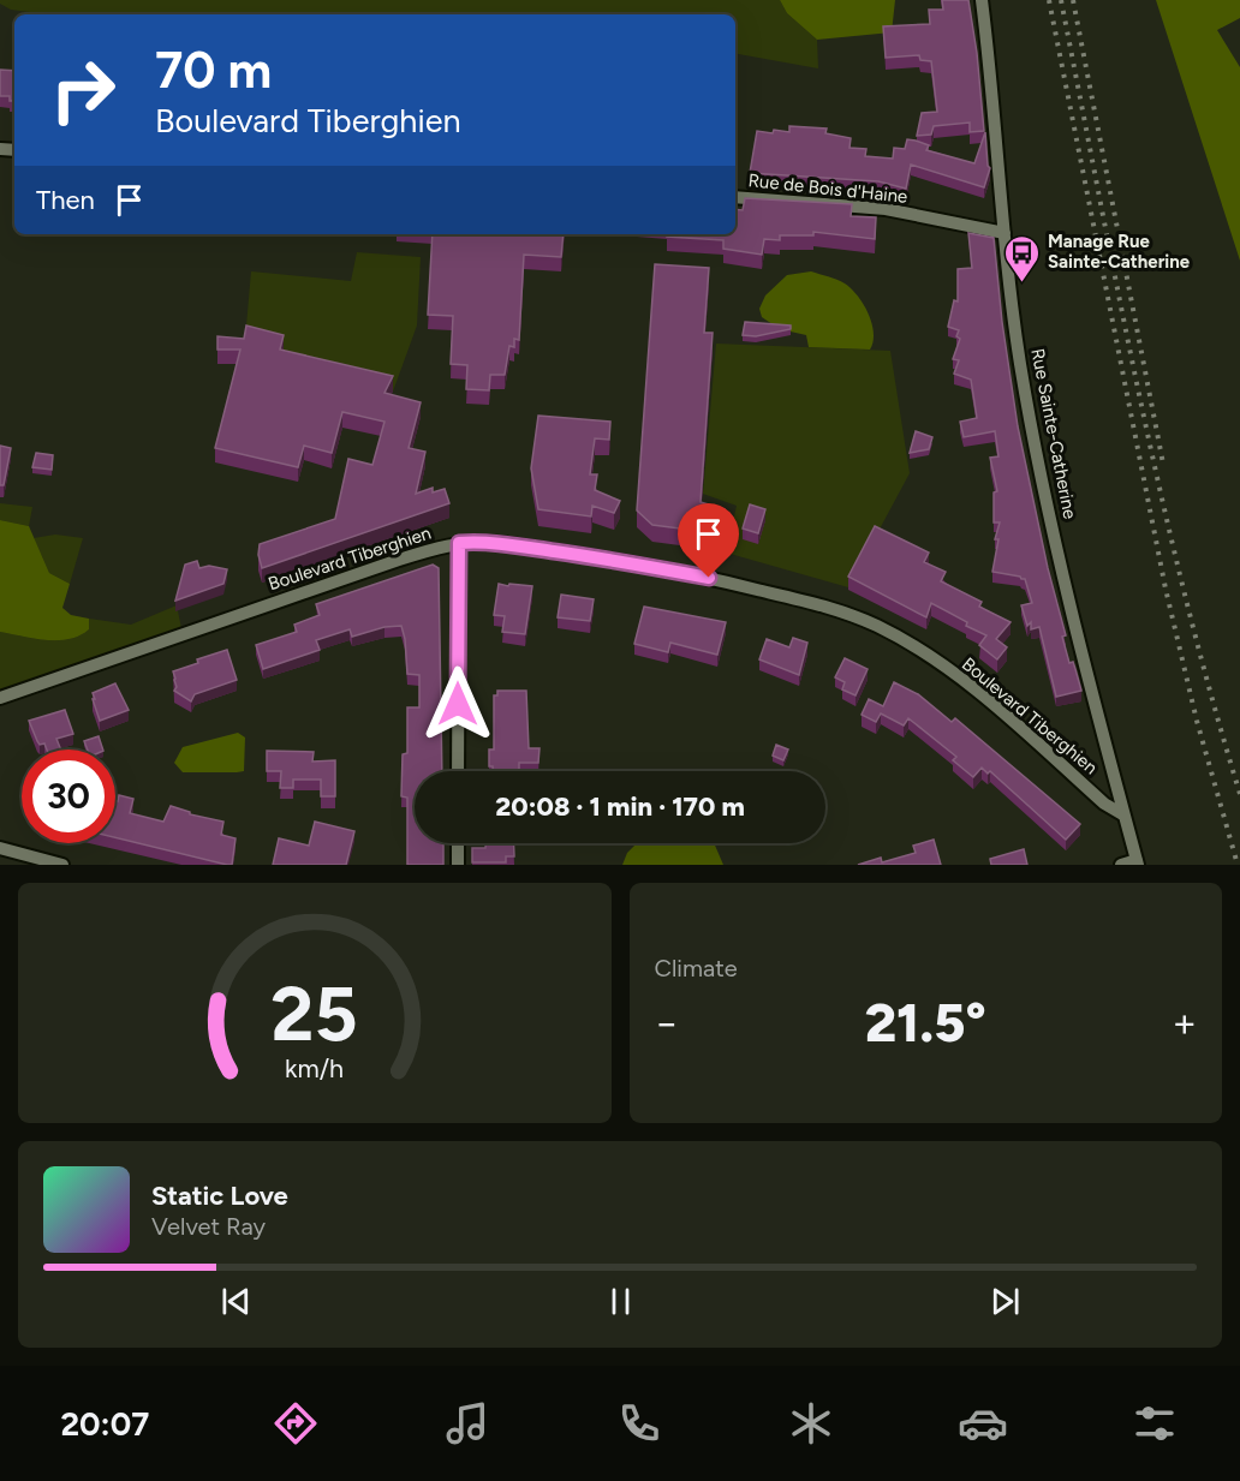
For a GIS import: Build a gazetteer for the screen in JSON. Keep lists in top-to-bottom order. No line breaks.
{"streets":{"street":["Rue de Bois d'Haine","Rue Sainte-Catherine","Boulevard Tiberghien"]},"crossings":[["Rue de Bois d'Haine","Rue Sainte-Catherine"],["Rue Sainte-Catherine","Boulevard Tiberghien"]],"places":{"bus stop":["Manage Rue Sainte-Catherine"]},"page":{"turn":["70 m","Boulevard Tiberghien"],"then":"Then","limit":"30","trip":"20:08 · 1 min · 170 m","tile":"Climate","heat":["−","21.5°","+"],"song":["Static Love","Velvet Ray"],"tabs":"20:07","gauge":["25","km/h"]}}
